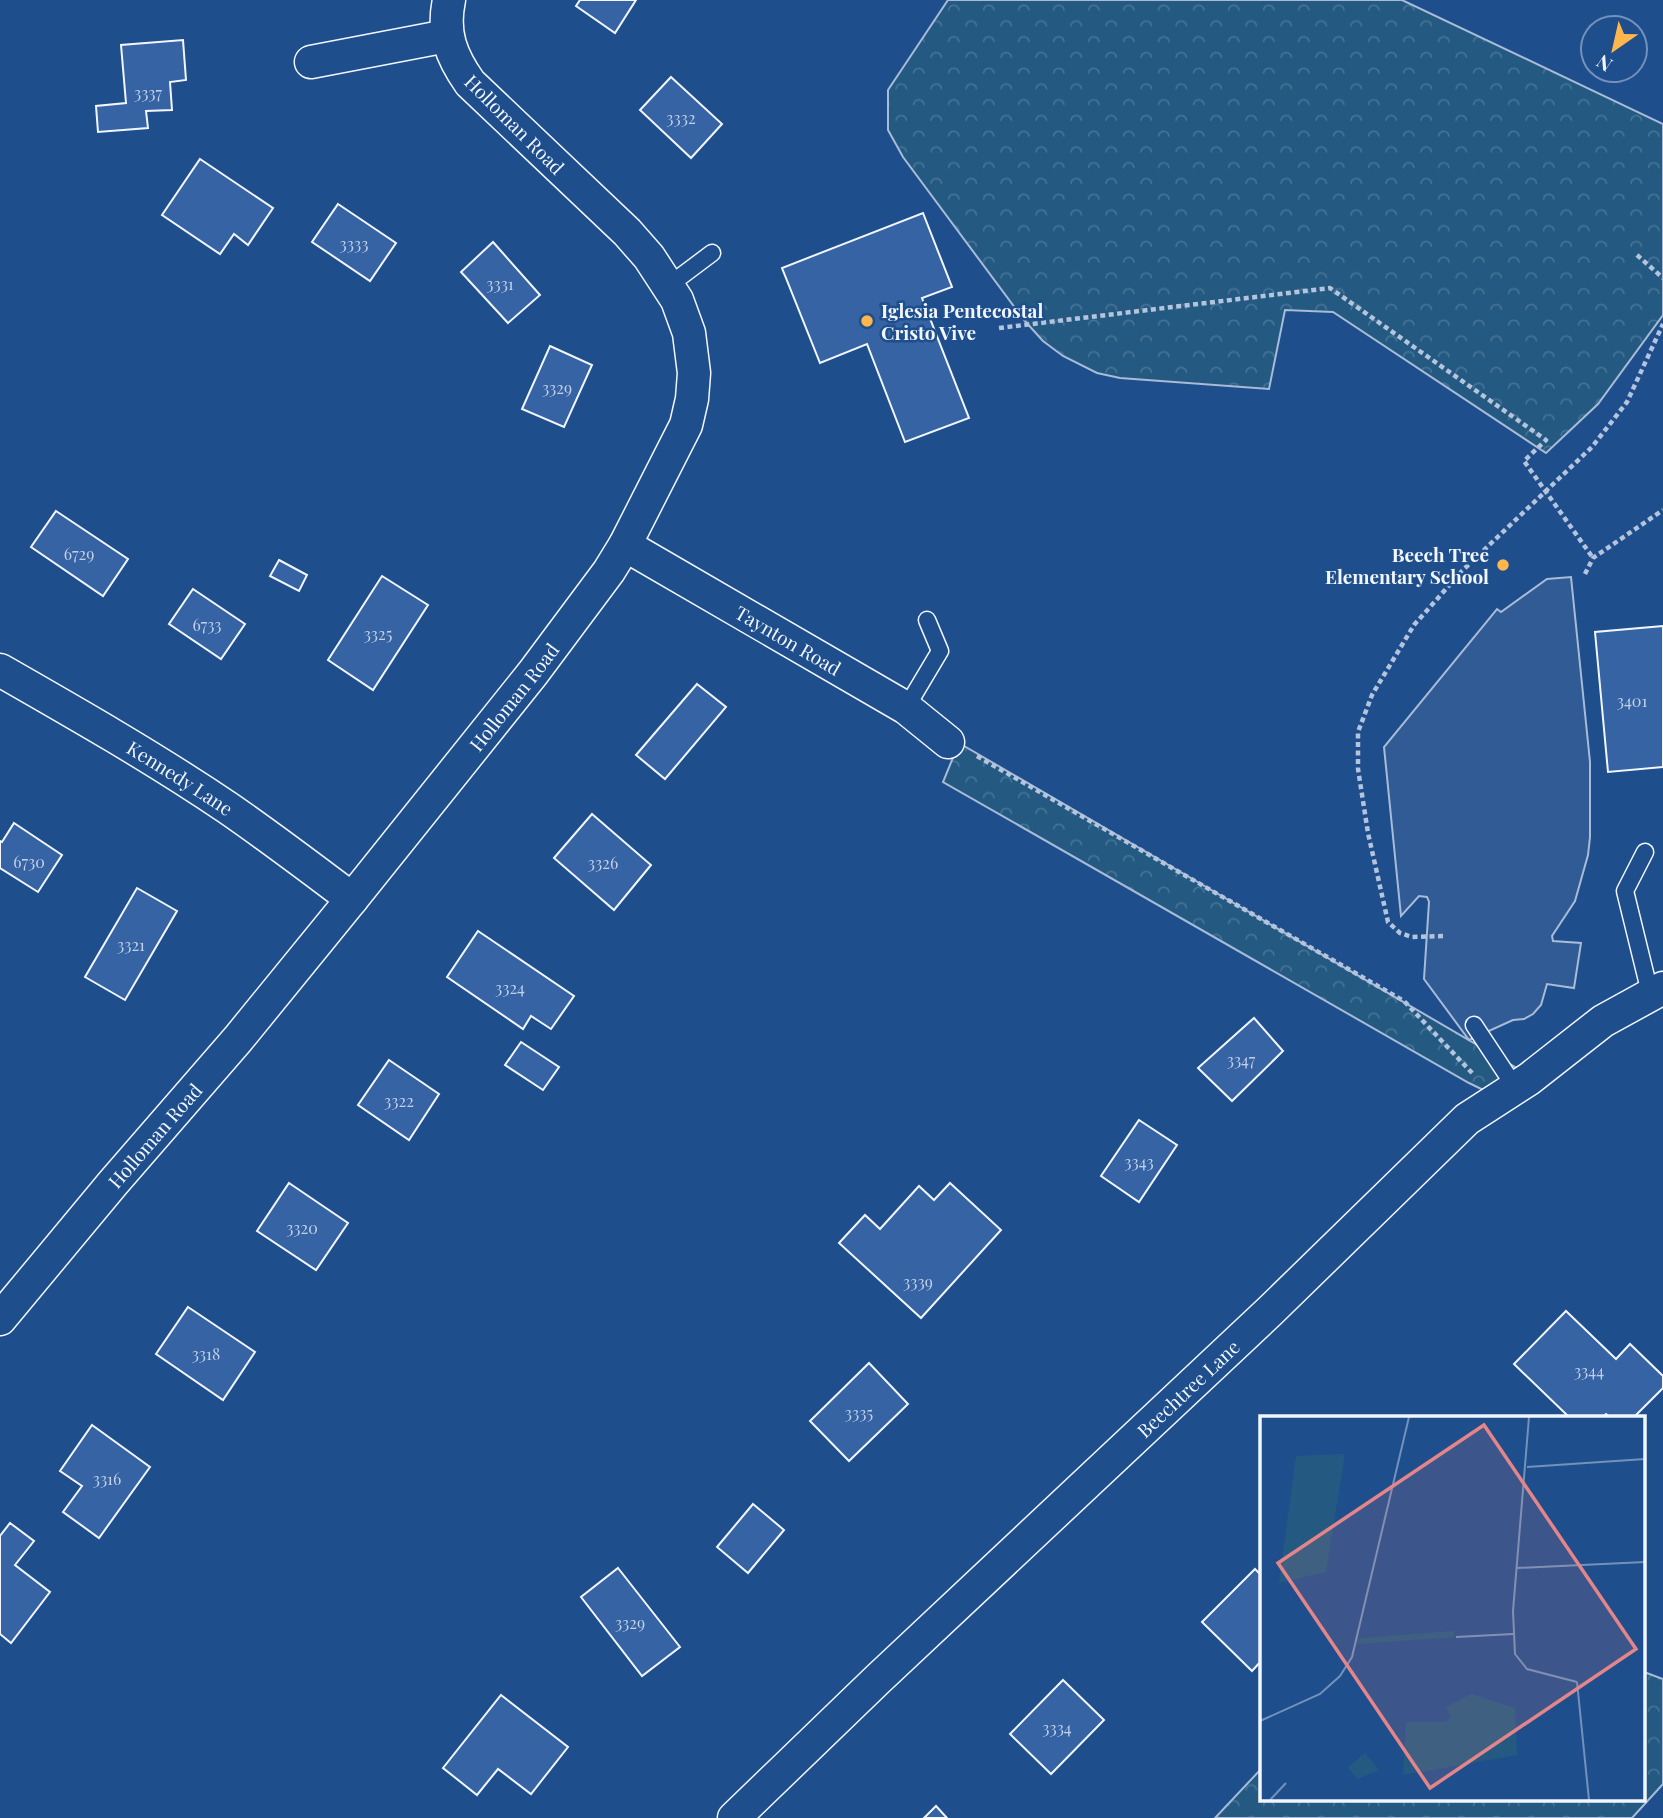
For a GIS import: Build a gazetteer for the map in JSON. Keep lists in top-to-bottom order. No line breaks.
{"streets":{"street":["Holloman Road","Taynton Road","Kennedy Lane","Beechtree Lane"]},"crossings":[["Holloman Road","Taynton Road"],["Holloman Road","Kennedy Lane"]],"places":["Iglesia Pentecostal Cristo Vive","Beech Tree Elementary School"],"house_numbers":["3337","3332","3333","3331","3329","6729","6733","3325","3401","6730","3326","3321","3324","3347","3322","3343","3320","3339","3318","3344","3335","3316","3329","3334"],"north":"bottom left"}
